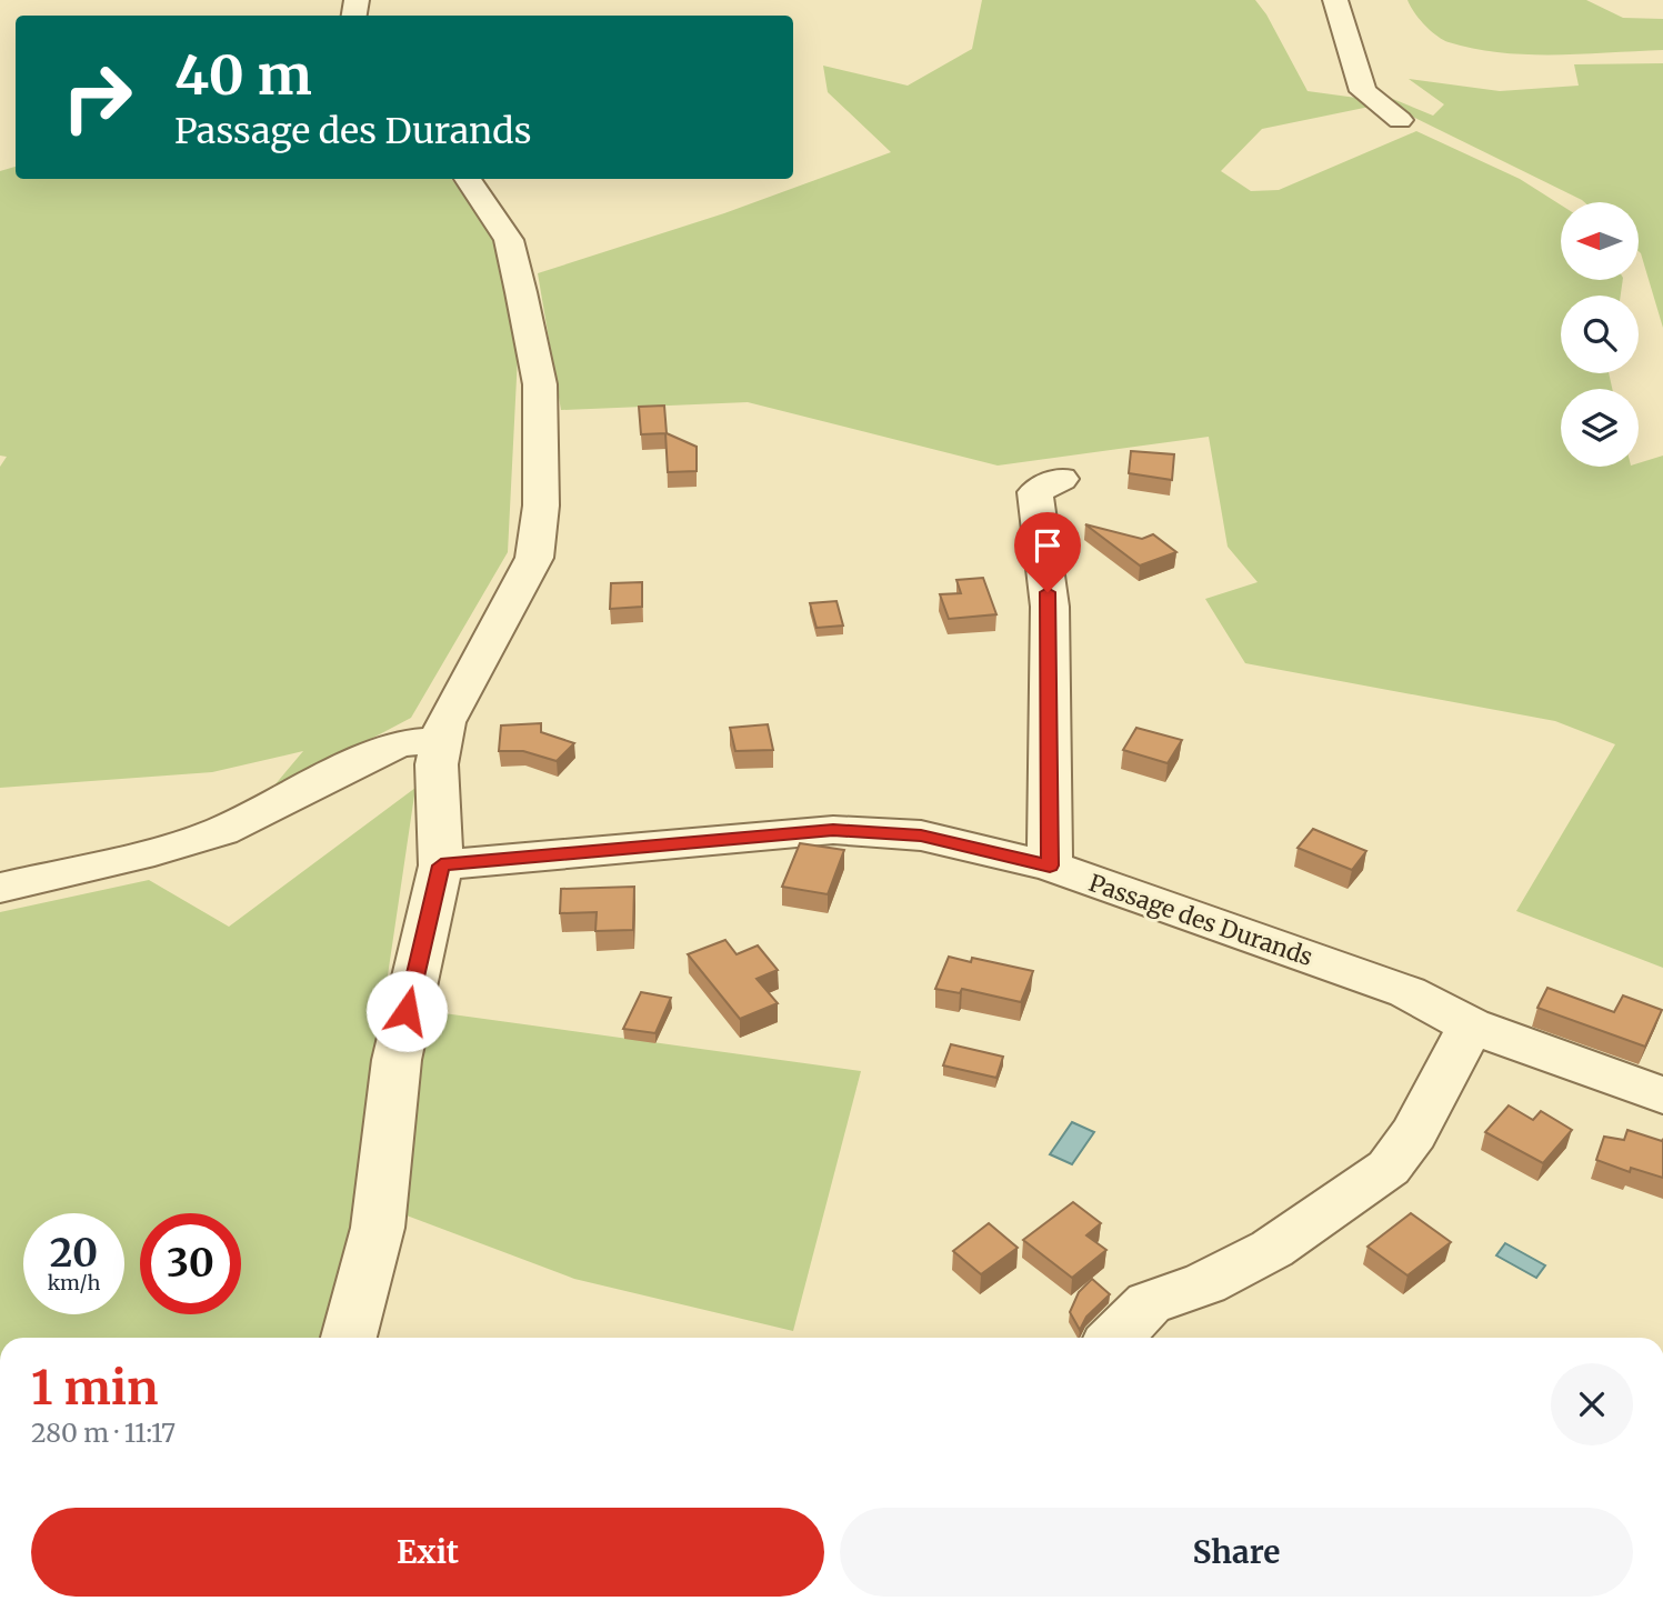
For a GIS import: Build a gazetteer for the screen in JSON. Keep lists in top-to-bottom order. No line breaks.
{"streets":{"street":["Passage des Durands"]},"north":"left","page":{"turn":["40 m","Passage des Durands"],"speed":"20 km/h","limit":"30","heading":["1 min","280 m · 11:17"],"buttons":["Exit","Share"]}}
